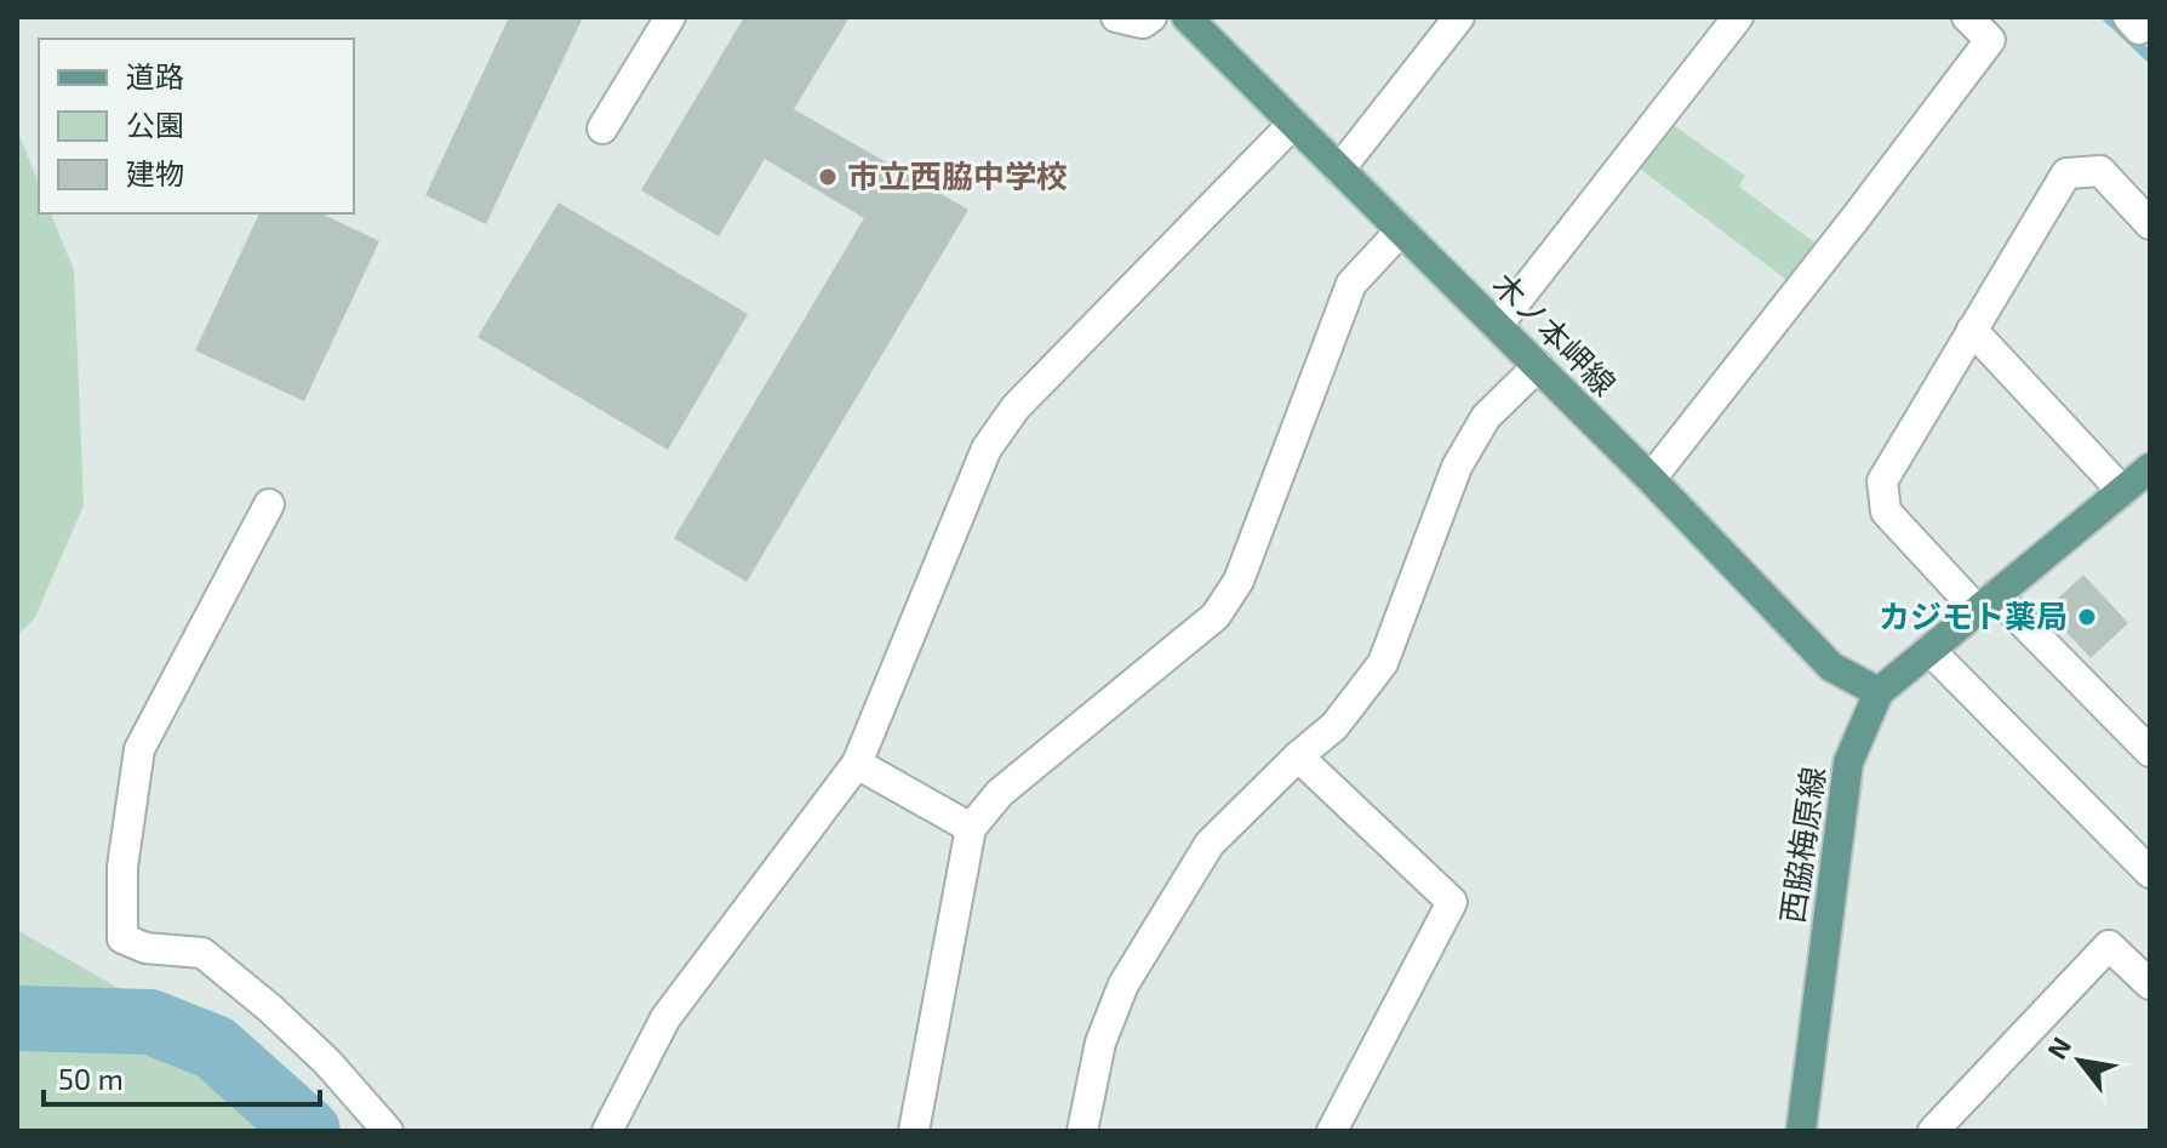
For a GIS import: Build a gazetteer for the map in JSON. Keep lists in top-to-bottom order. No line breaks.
{"streets":{"main road":["木ノ本岬線","西脇梅原線"]},"crossings":[["木ノ本岬線","西脇梅原線"]],"places":["市立西脇中学校","カジモト薬局"],"legend":["道路","公園","建物"],"scale_bar":"50 m","north":"top left"}
